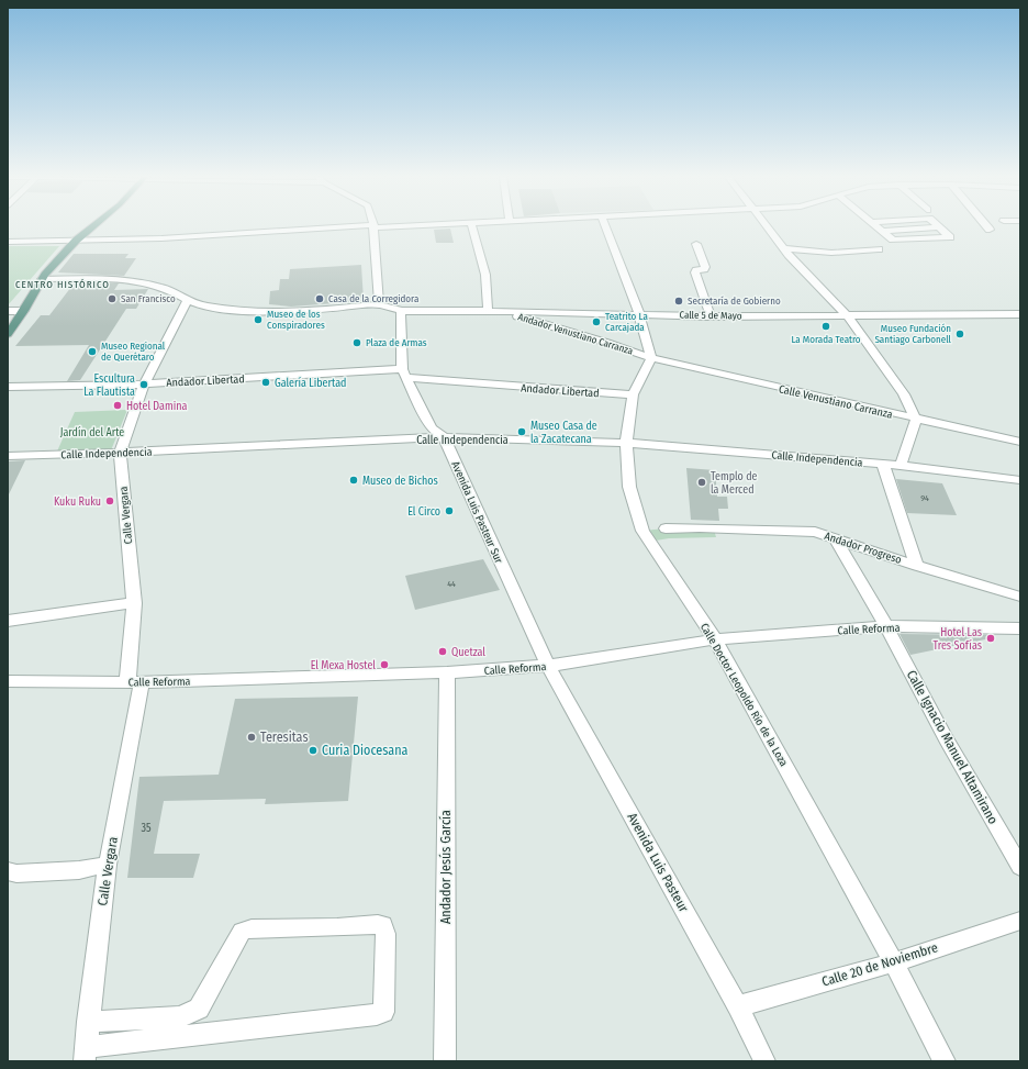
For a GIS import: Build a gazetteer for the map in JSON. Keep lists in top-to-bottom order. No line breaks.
{"streets":{"street":["Calle 5 de Mayo","Andador Venustiano Carranza","Andador Libertad","Calle Venustiano Carranza","Calle Independencia","Avenida Luis Pasteur Sur","Calle Vergara","Andador Progreso","Calle Reforma","Calle Doctor Leopoldo Río de la Loza","Calle Ignacio Manuel Altamirano","Avenida Luis Pasteur","Andador Jesús García","Calle 20 de Noviembre"]},"crossings":[["Calle 5 de Mayo","Andador Venustiano Carranza"],["Calle 5 de Mayo","Avenida Luis Pasteur Sur"],["Andador Venustiano Carranza","Calle Venustiano Carranza"],["Andador Venustiano Carranza","Calle Doctor Leopoldo Río de la Loza"],["Andador Libertad","Avenida Luis Pasteur Sur"],["Andador Libertad","Calle Doctor Leopoldo Río de la Loza"],["Calle Venustiano Carranza","Calle Doctor Leopoldo Río de la Loza"],["Calle Independencia","Avenida Luis Pasteur Sur"],["Calle Independencia","Calle Vergara"],["Calle Independencia","Calle Doctor Leopoldo Río de la Loza"],["Avenida Luis Pasteur Sur","Calle Reforma"],["Avenida Luis Pasteur Sur","Avenida Luis Pasteur"],["Calle Vergara","Calle Reforma"],["Andador Progreso","Calle Ignacio Manuel Altamirano"],["Calle Reforma","Calle Doctor Leopoldo Río de la Loza"],["Calle Reforma","Calle Ignacio Manuel Altamirano"],["Calle Reforma","Avenida Luis Pasteur"],["Calle Reforma","Andador Jesús García"],["Calle Doctor Leopoldo Río de la Loza","Calle 20 de Noviembre"],["Avenida Luis Pasteur","Calle 20 de Noviembre"]],"districts":["CENTRO HISTÓRICO"],"parks":["Jardín del Arte"],"places":["San Francisco","Casa de la Corregidora","Secretaría de Gobierno","Museo de los Conspiradores","Teatrito La Carcajada","La Morada Teatro","Museo Fundación Santiago Carbonell","Plaza de Armas","Museo Regional de Querétaro","Galería Libertad","Escultura La Flautista","Hotel Damina","Museo Casa de la Zacatecana","Museo de Bichos","Templo de la Merced","Kuku Ruku","El Circo","Hotel Las Tres Sofías","Quetzal","El Mexa Hostel","Teresitas","Curia Diocesana"],"house_numbers":["94","44","35"]}
